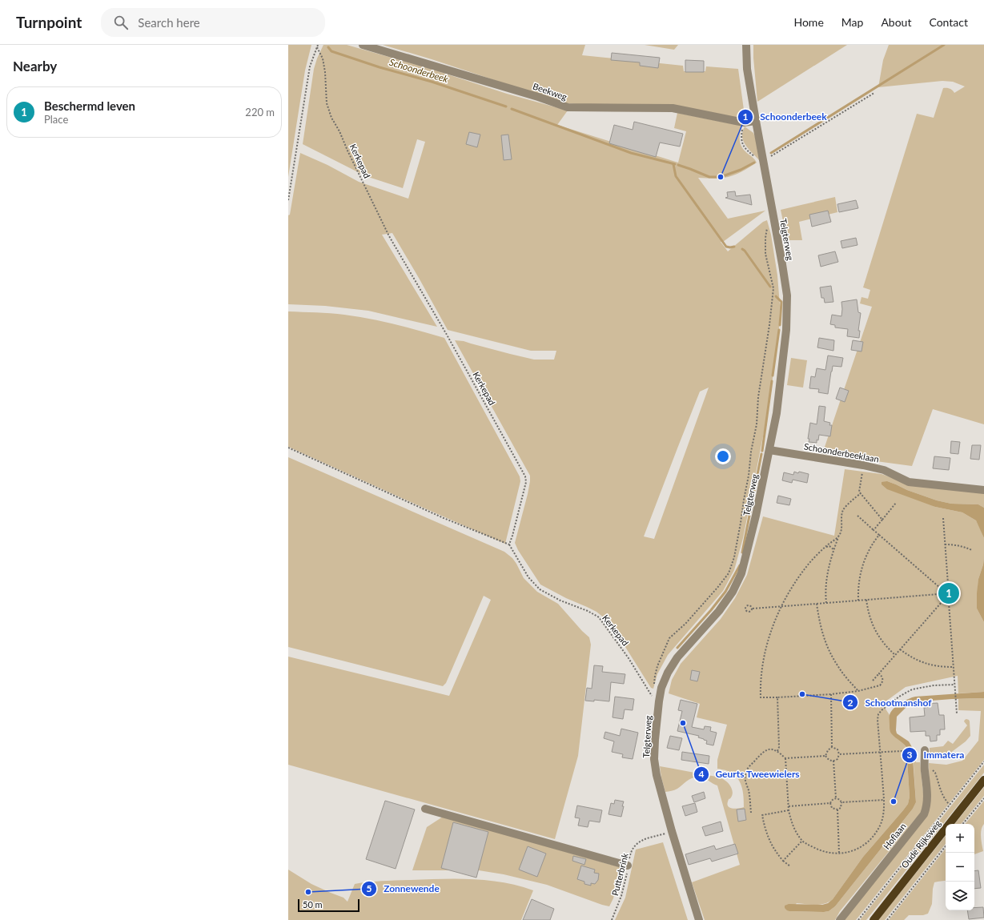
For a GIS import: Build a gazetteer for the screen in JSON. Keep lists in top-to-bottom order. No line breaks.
{"streets":{"main road":["Oude Rijksweg"],"street":["Beekweg","Telgterweg","Schoonderbeeklaan","Hoflaan"],"path":["Kerkepad","Putterbrink"]},"crossings":[["Beekweg","Telgterweg"],["Telgterweg","Schoonderbeeklaan"]],"water":["Schoonderbeek"],"places":["Schoonderbeek","Schootmanshof","Geurts Tweewielers","Immatera","Zonnewende"],"scale_bar":"50 m","page":{"header":"Turnpoint","search":"Search here","nav":["Home","Map","About","Contact"],"heading":"Nearby","list":[{"mark":"1","name":"Beschermd leven","note":"Place","value":"220 m"}],"pins":"1","map_buttons":["+","−"],"scale":"50 m"}}
